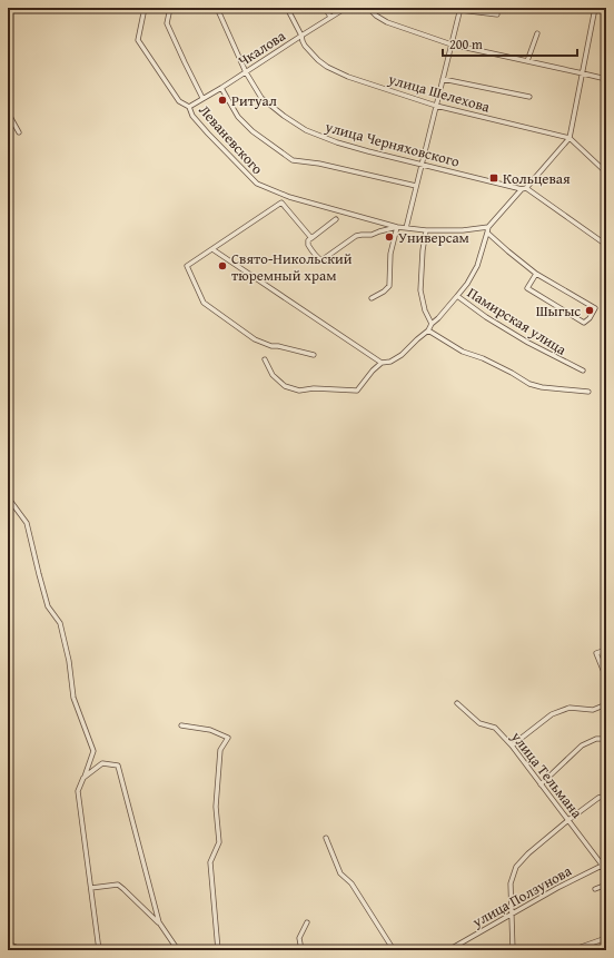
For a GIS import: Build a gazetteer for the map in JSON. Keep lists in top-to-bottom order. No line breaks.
{"streets":{"street":["Чкалова","улица Шелехова","Леваневского","улица Черняховского","Памирская улица","улица Тельмана","улица Ползунова"]},"crossings":[["Чкалова","улица Шелехова"],["Чкалова","Леваневского"],["Чкалова","улица Черняховского"],["Леваневского","Памирская улица"],["улица Тельмана","улица Ползунова"]],"places":{"other":["Ритуал","Универсам","Свято-Никольский тюремный храм","Шыгыс"],"transit":["Кольцевая"]},"scale_bar":"200 m"}
